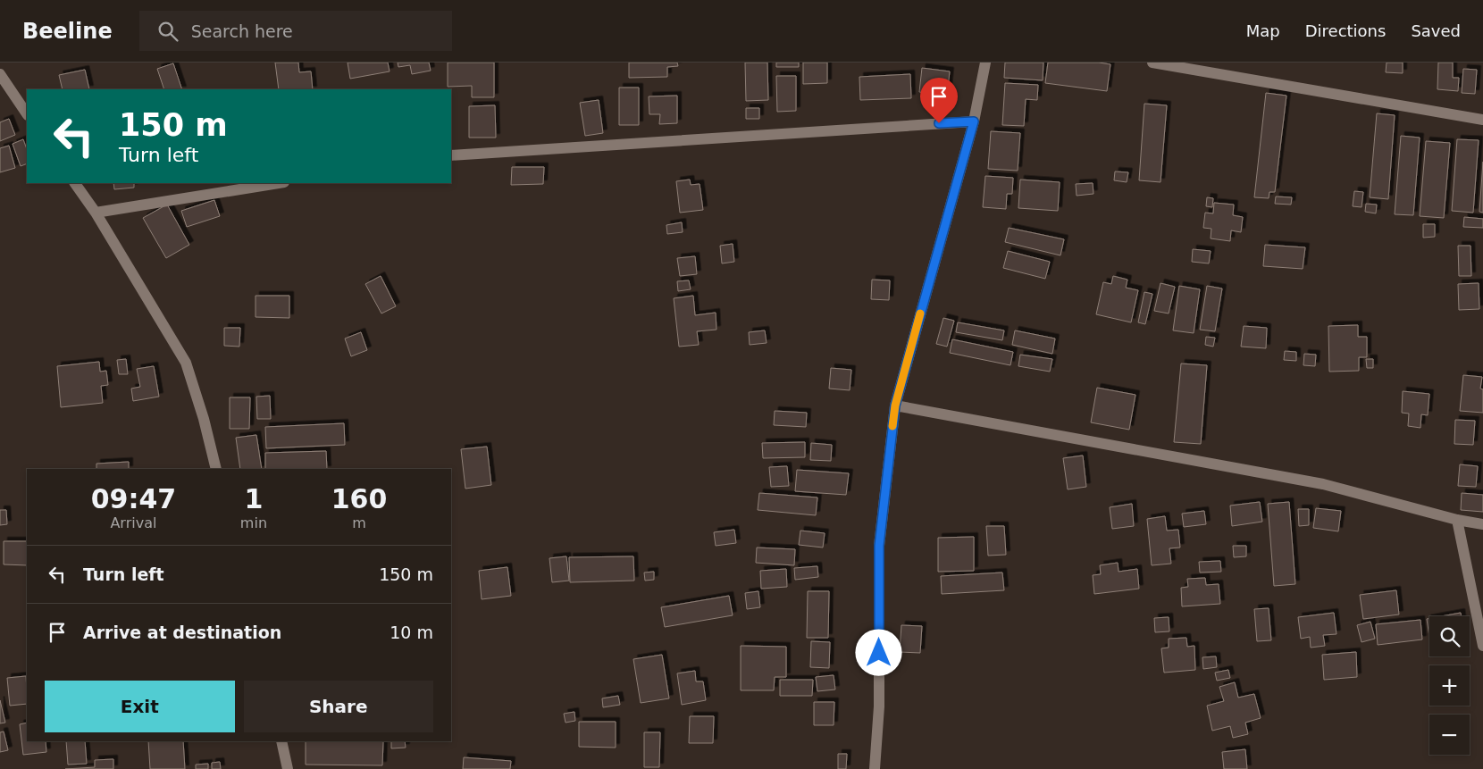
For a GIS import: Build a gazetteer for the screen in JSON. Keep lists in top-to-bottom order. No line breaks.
{"page":{"header":"Beeline","search":"Search here","nav":["Map","Directions","Saved"],"turn":["150 m","Turn left"],"eta":["09:47","Arrival","1","min","160","m"],"list":[{"name":"Turn left","value":"150 m"},{"name":"Arrive at destination","value":"10 m"}],"map_buttons":["+","−"],"buttons":["Exit","Share"]}}
